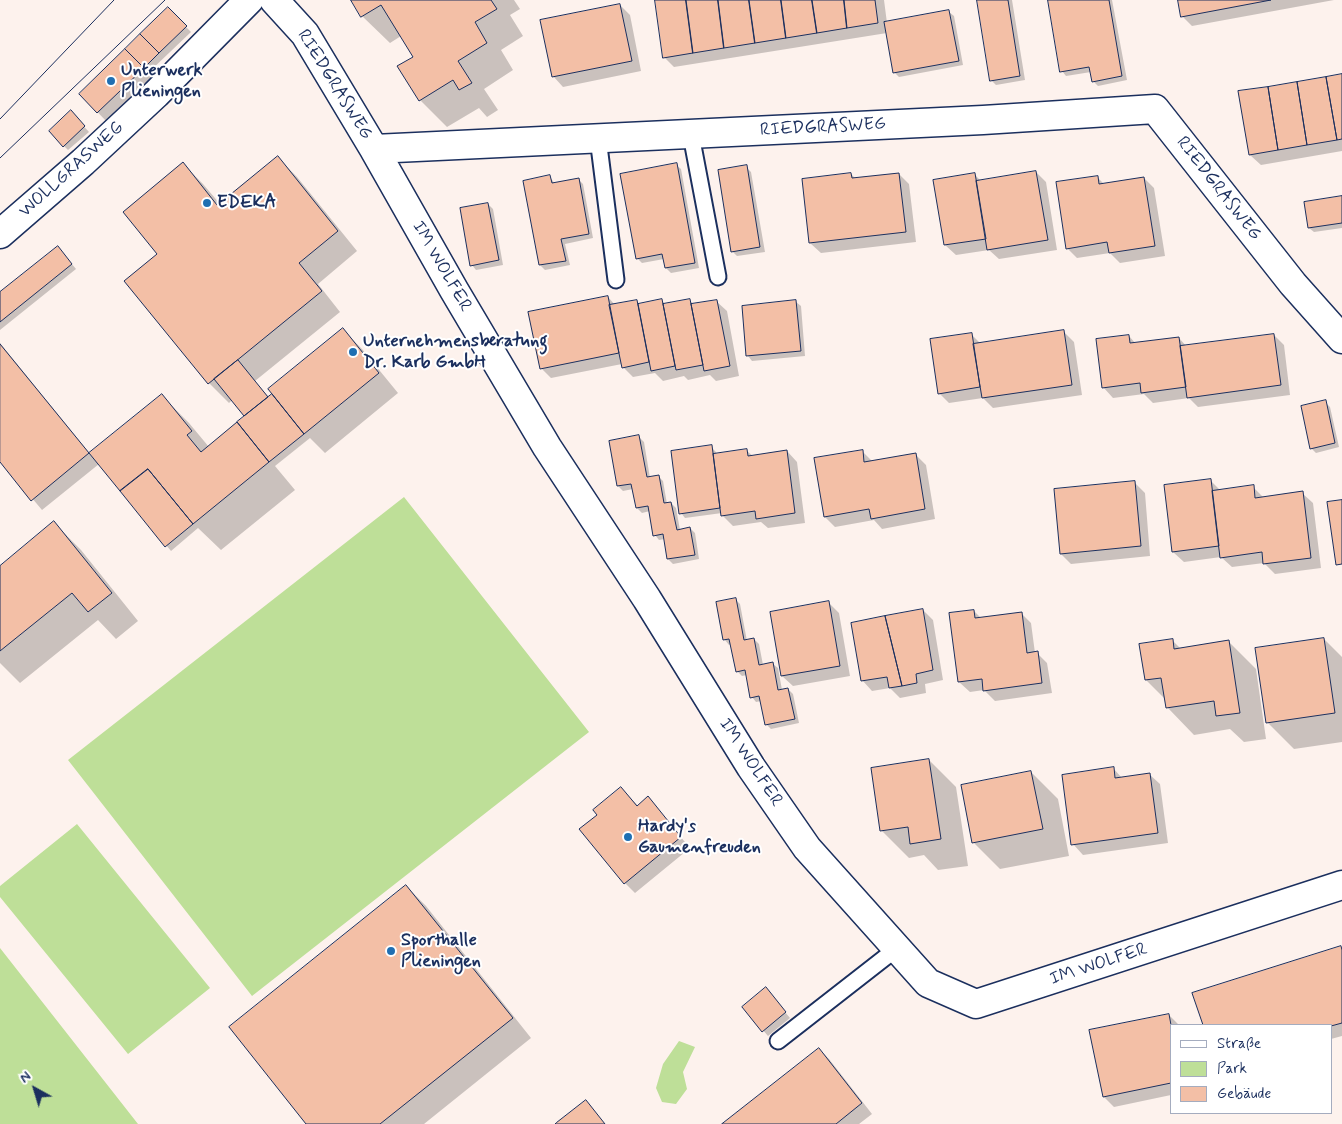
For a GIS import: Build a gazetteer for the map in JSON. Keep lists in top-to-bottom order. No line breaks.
{"streets":{"street":["RIEDGRASWEG","WOLLGRASWEG","IM WOLFER"]},"crossings":[["RIEDGRASWEG","IM WOLFER"]],"places":["Unterwerk Plieningen","EDEKA","Unternehmensberatung Dr. Karb GmbH","Hardy's Gaumenfreuden","Sporthalle Plieningen"],"legend":["Straße","Park","Gebäude"],"north":"top left"}
